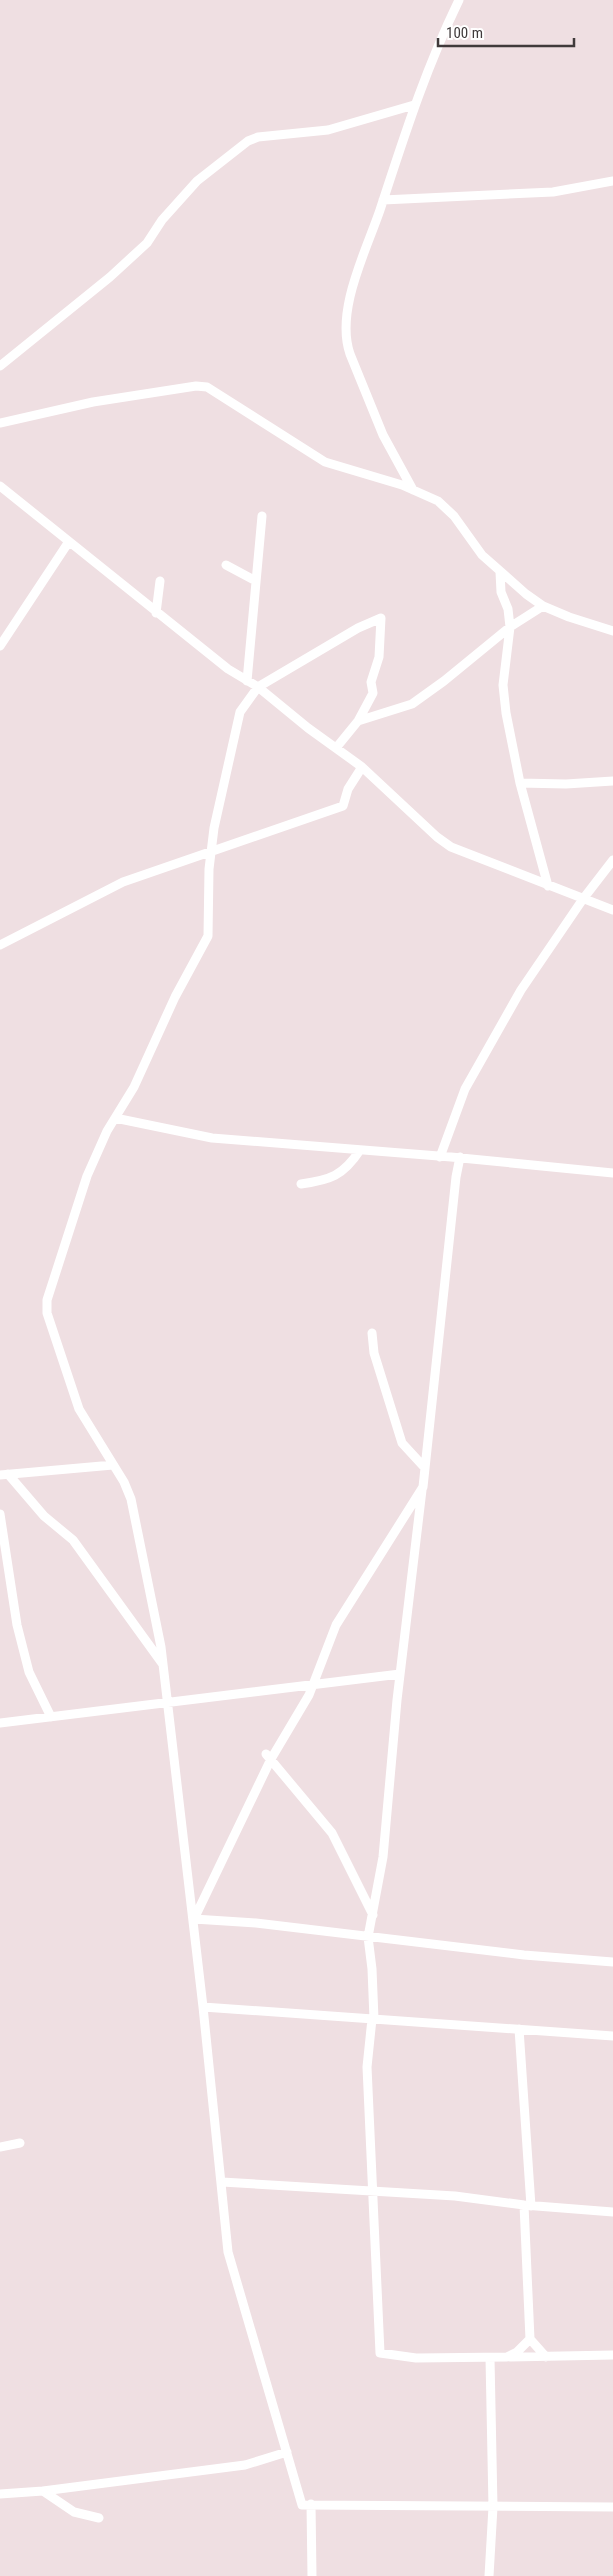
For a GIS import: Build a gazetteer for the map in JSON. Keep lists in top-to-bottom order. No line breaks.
{"scale_bar":"100 m"}
